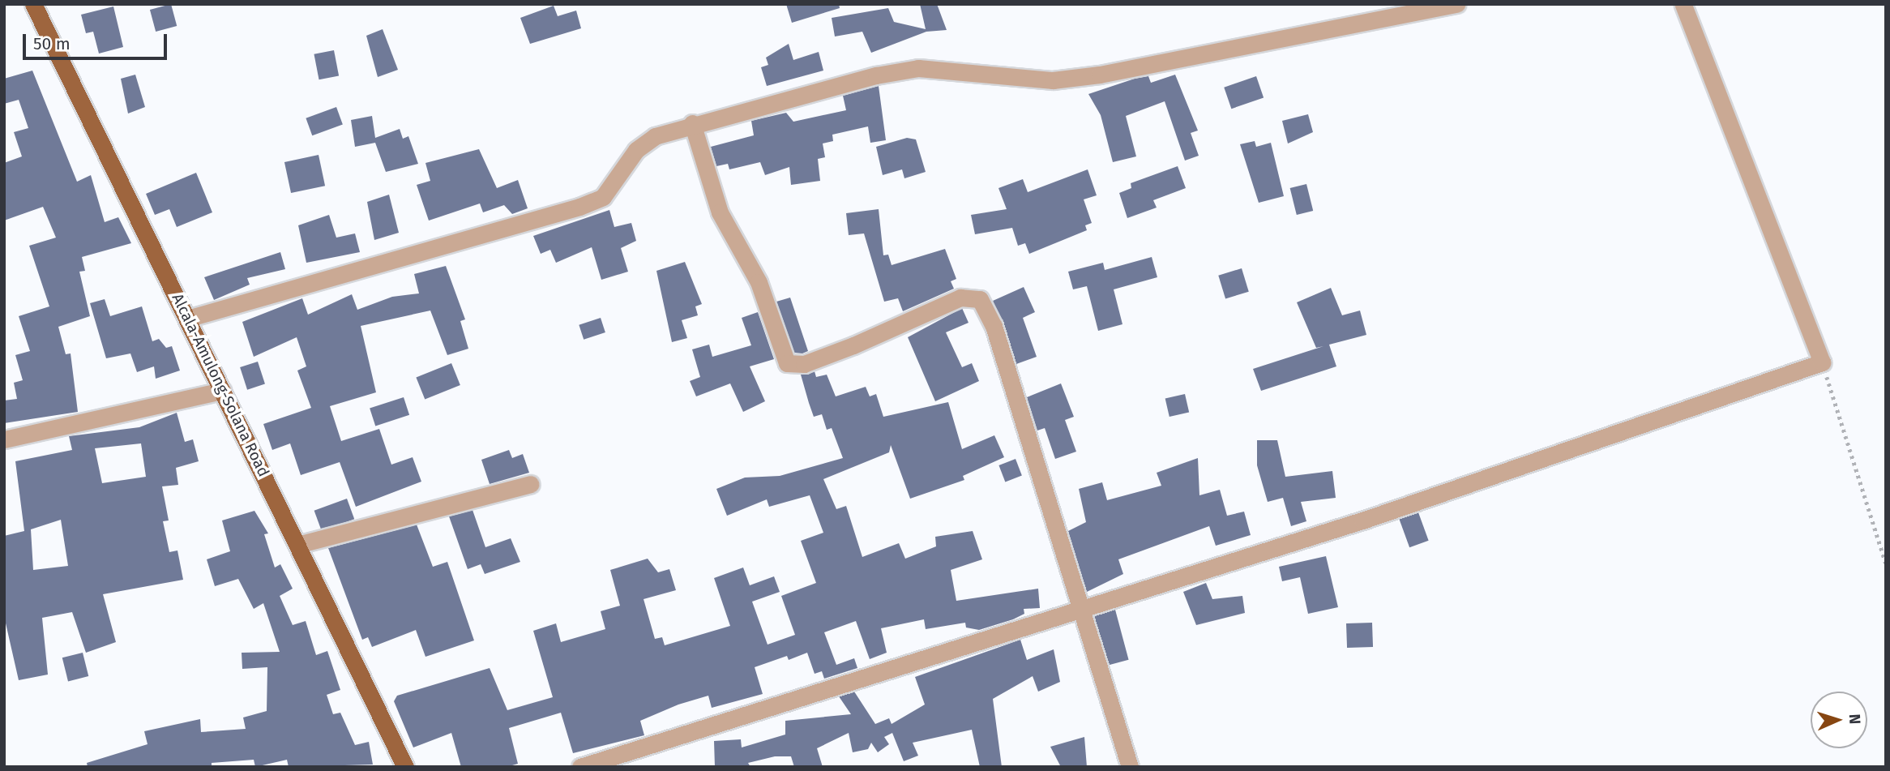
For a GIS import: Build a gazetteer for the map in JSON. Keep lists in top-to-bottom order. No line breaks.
{"streets":{"main road":["Alcala-Amulong-Solana Road"]},"scale_bar":"50 m","north":"right"}
